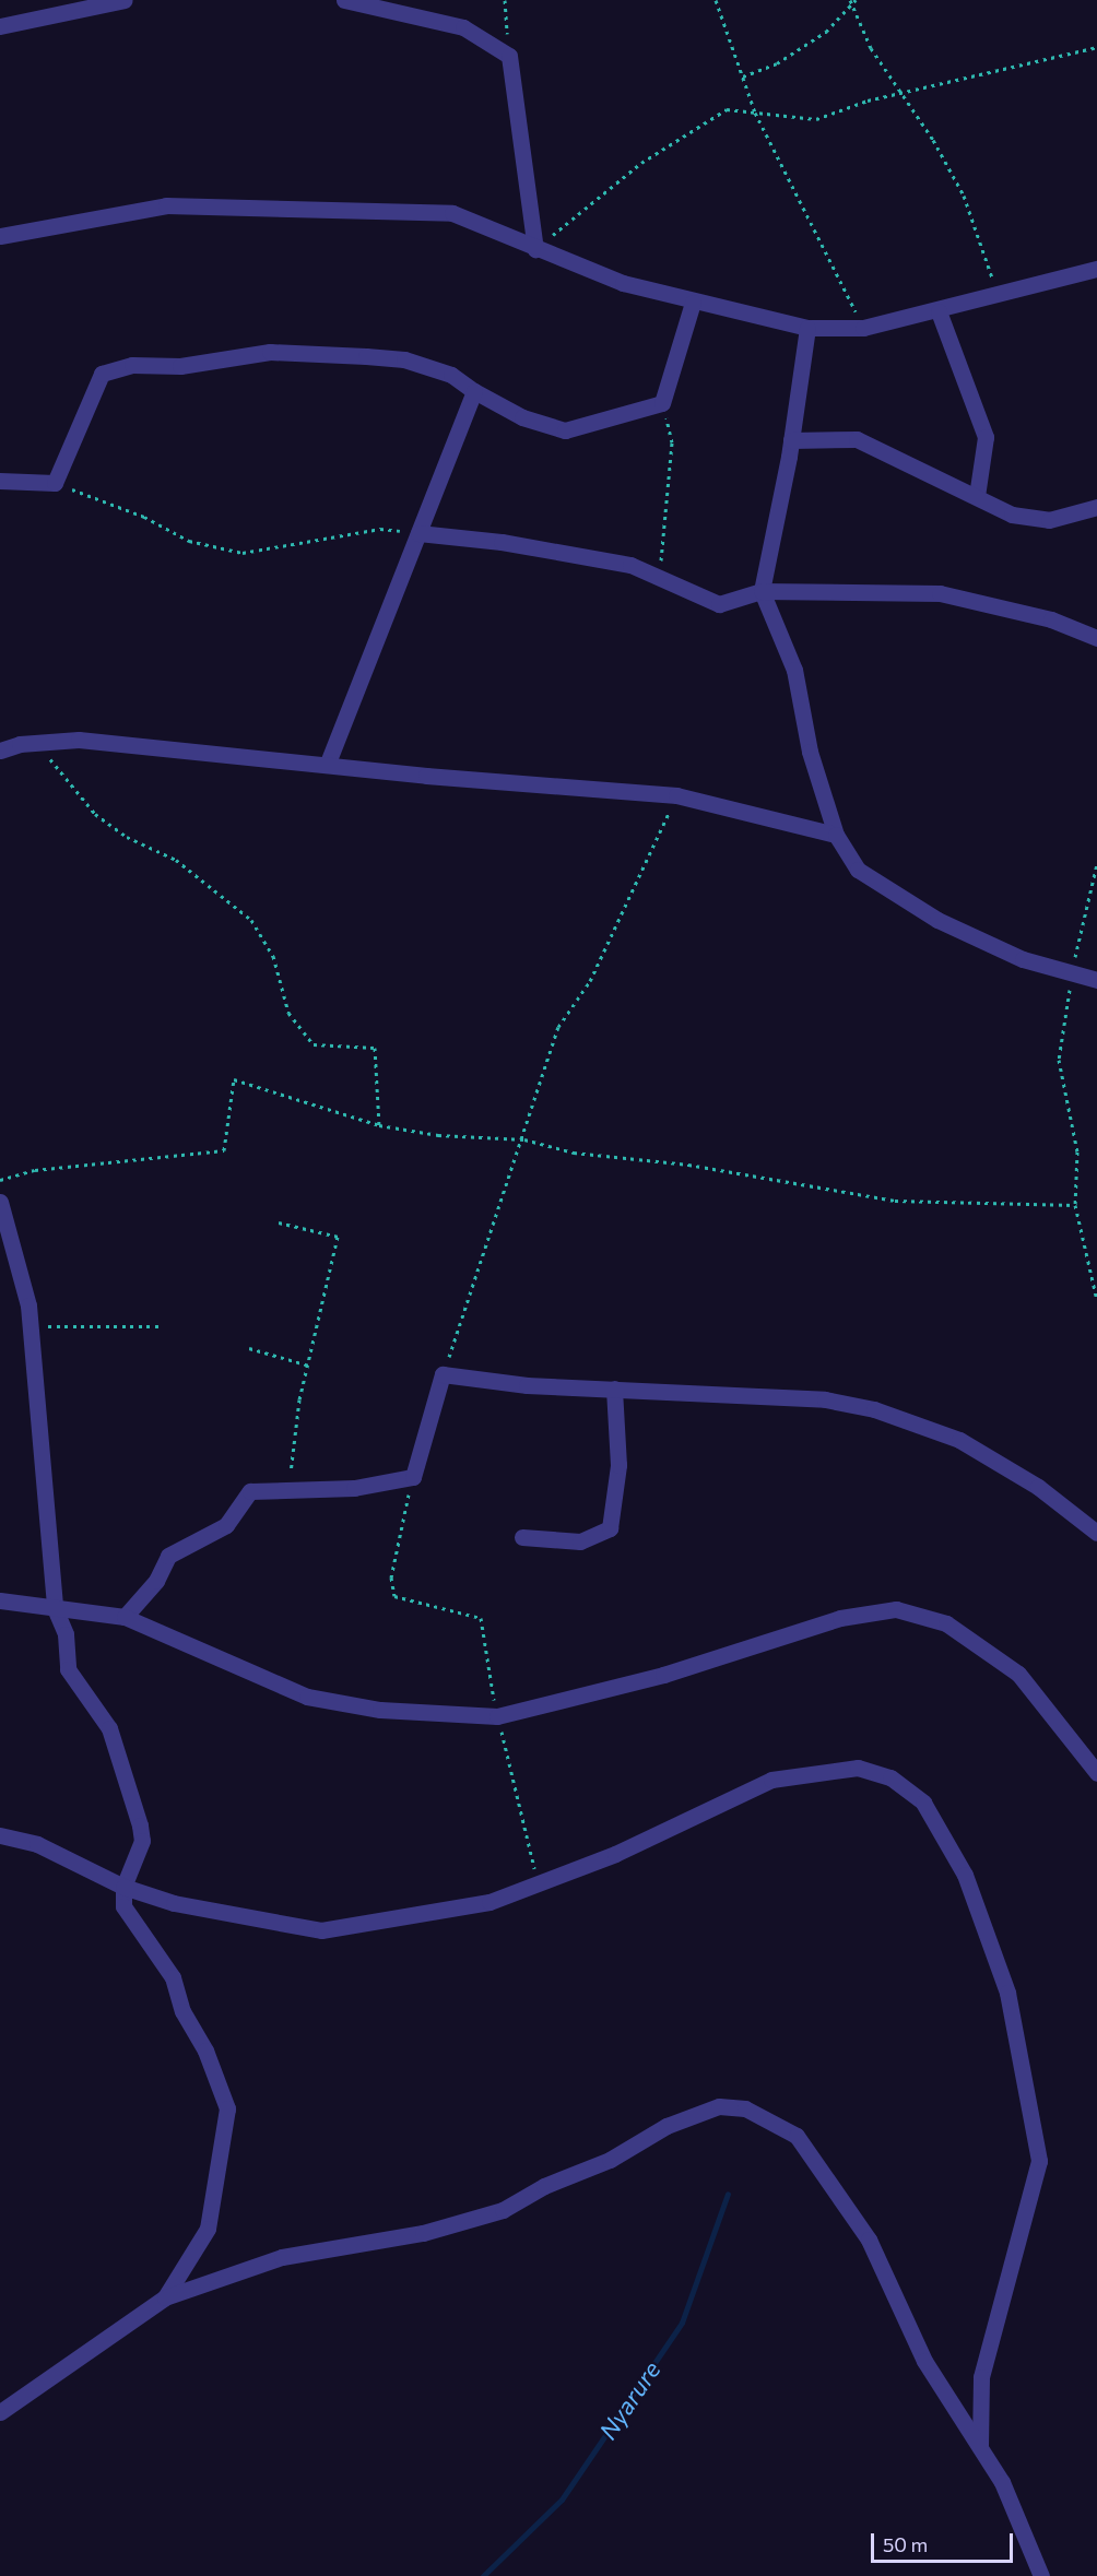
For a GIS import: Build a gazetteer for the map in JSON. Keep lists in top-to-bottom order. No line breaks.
{"water":["Nyarure"],"scale_bar":"50 m"}
